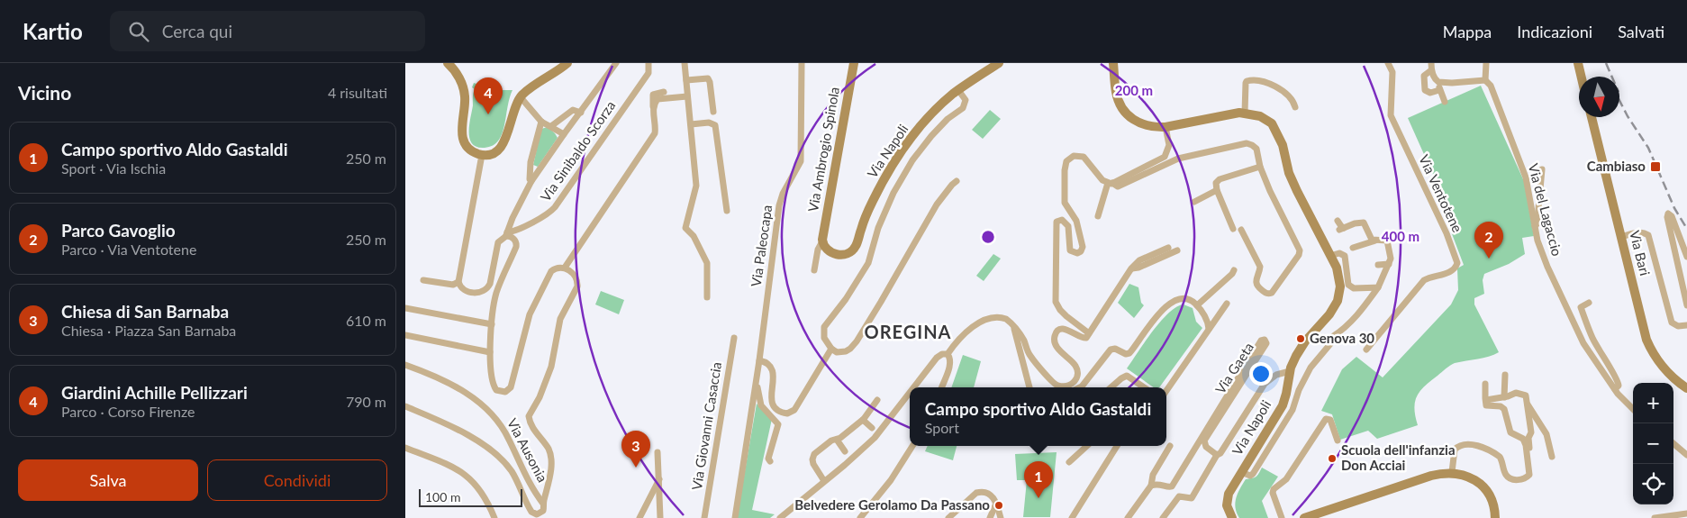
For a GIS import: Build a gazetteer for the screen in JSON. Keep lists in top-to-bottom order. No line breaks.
{"streets":{"street":["Via Ambrogio Spinola","Via Sinibaldo Scorza","Via Napoli","Via Ventotene","Via del Lagaccio","Via Paleocapa","Via Bari","Via Gaeta","Via Giovanni Casaccia","Via Ausonia"]},"crossings":[["Via Ambrogio Spinola","Via Napoli"]],"districts":["OREGINA"],"places":{"transit":["Cambiaso"],"other":["Genova 30","Scuola dell'infanzia Don Acciai","Belvedere Gerolamo Da Passano"]},"scale_bar":"100 m","north":"bottom","page":{"header":"Kartio","search":"Cerca qui","nav":["Mappa","Indicazioni","Salvati"],"heading":["Vicino","4 risultati"],"pins":["4","2","3","1"],"list":[{"mark":"1","name":"Campo sportivo Aldo Gastaldi","note":"Sport · Via Ischia","value":"250 m"},{"mark":"2","name":"Parco Gavoglio","note":"Parco · Via Ventotene","value":"250 m"},{"mark":"3","name":"Chiesa di San Barnaba","note":"Chiesa · Piazza San Barnaba","value":"610 m"},{"mark":"4","name":"Giardini Achille Pellizzari","note":"Parco · Corso Firenze","value":"790 m"}],"map_buttons":["+","−"],"popup":["Campo sportivo Aldo Gastaldi","Sport"],"buttons":["Salva","Condividi"],"scale":"100 m"},"rings":["200 m","400 m"]}
